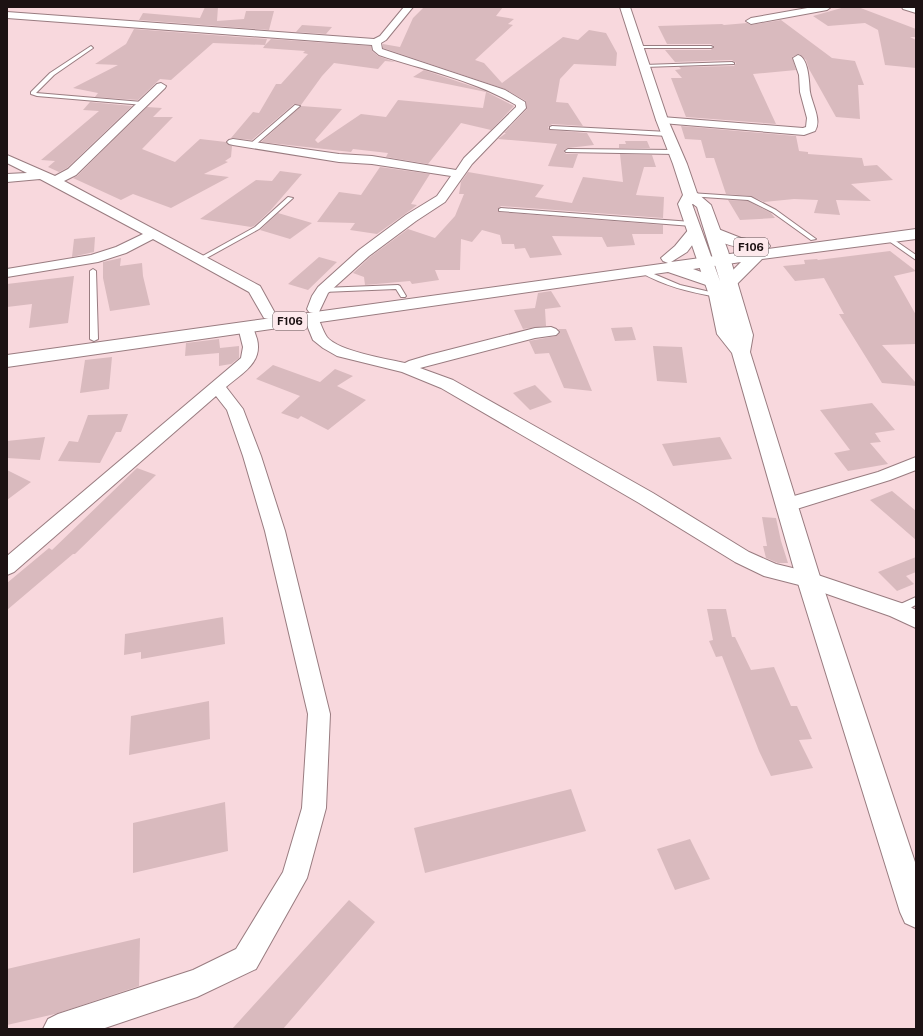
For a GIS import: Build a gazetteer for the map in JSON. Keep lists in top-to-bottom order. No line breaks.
{"streets":{"main road":["F106"]}}
